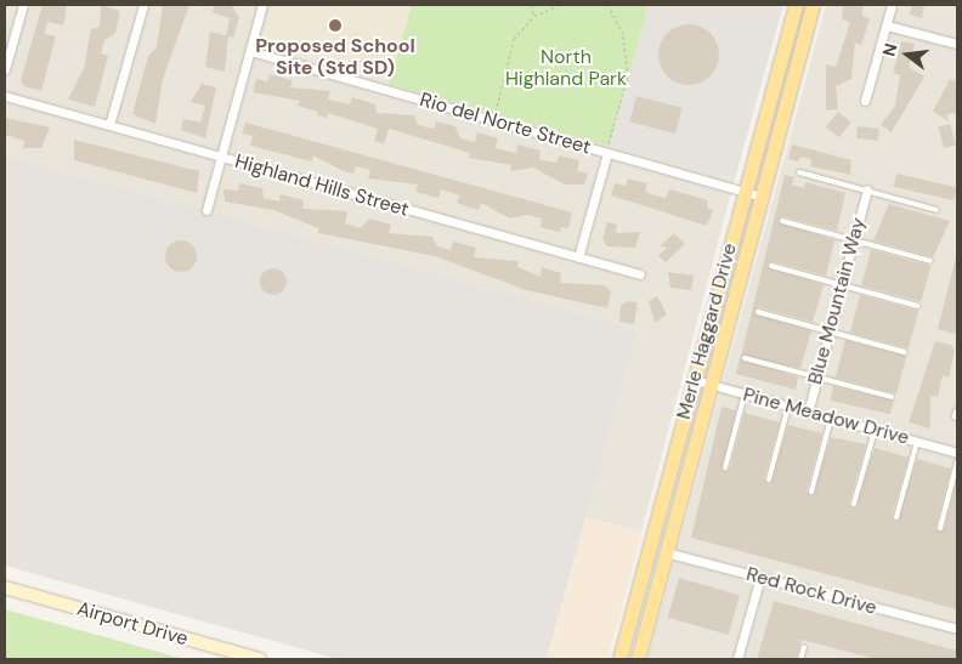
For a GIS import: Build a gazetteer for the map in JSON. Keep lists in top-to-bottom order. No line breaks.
{"streets":{"main road":["Merle Haggard Drive","Airport Drive"],"street":["Rio del Norte Street","Highland Hills Street","Blue Mountain Way","Pine Meadow Drive","Red Rock Drive"]},"crossings":[["Rio del Norte Street","Merle Haggard Drive"],["Blue Mountain Way","Pine Meadow Drive"],["Merle Haggard Drive","Pine Meadow Drive"],["Merle Haggard Drive","Red Rock Drive"]],"parks":["North Highland Park"],"places":["Proposed School Site (Std SD)"],"north":"left"}
